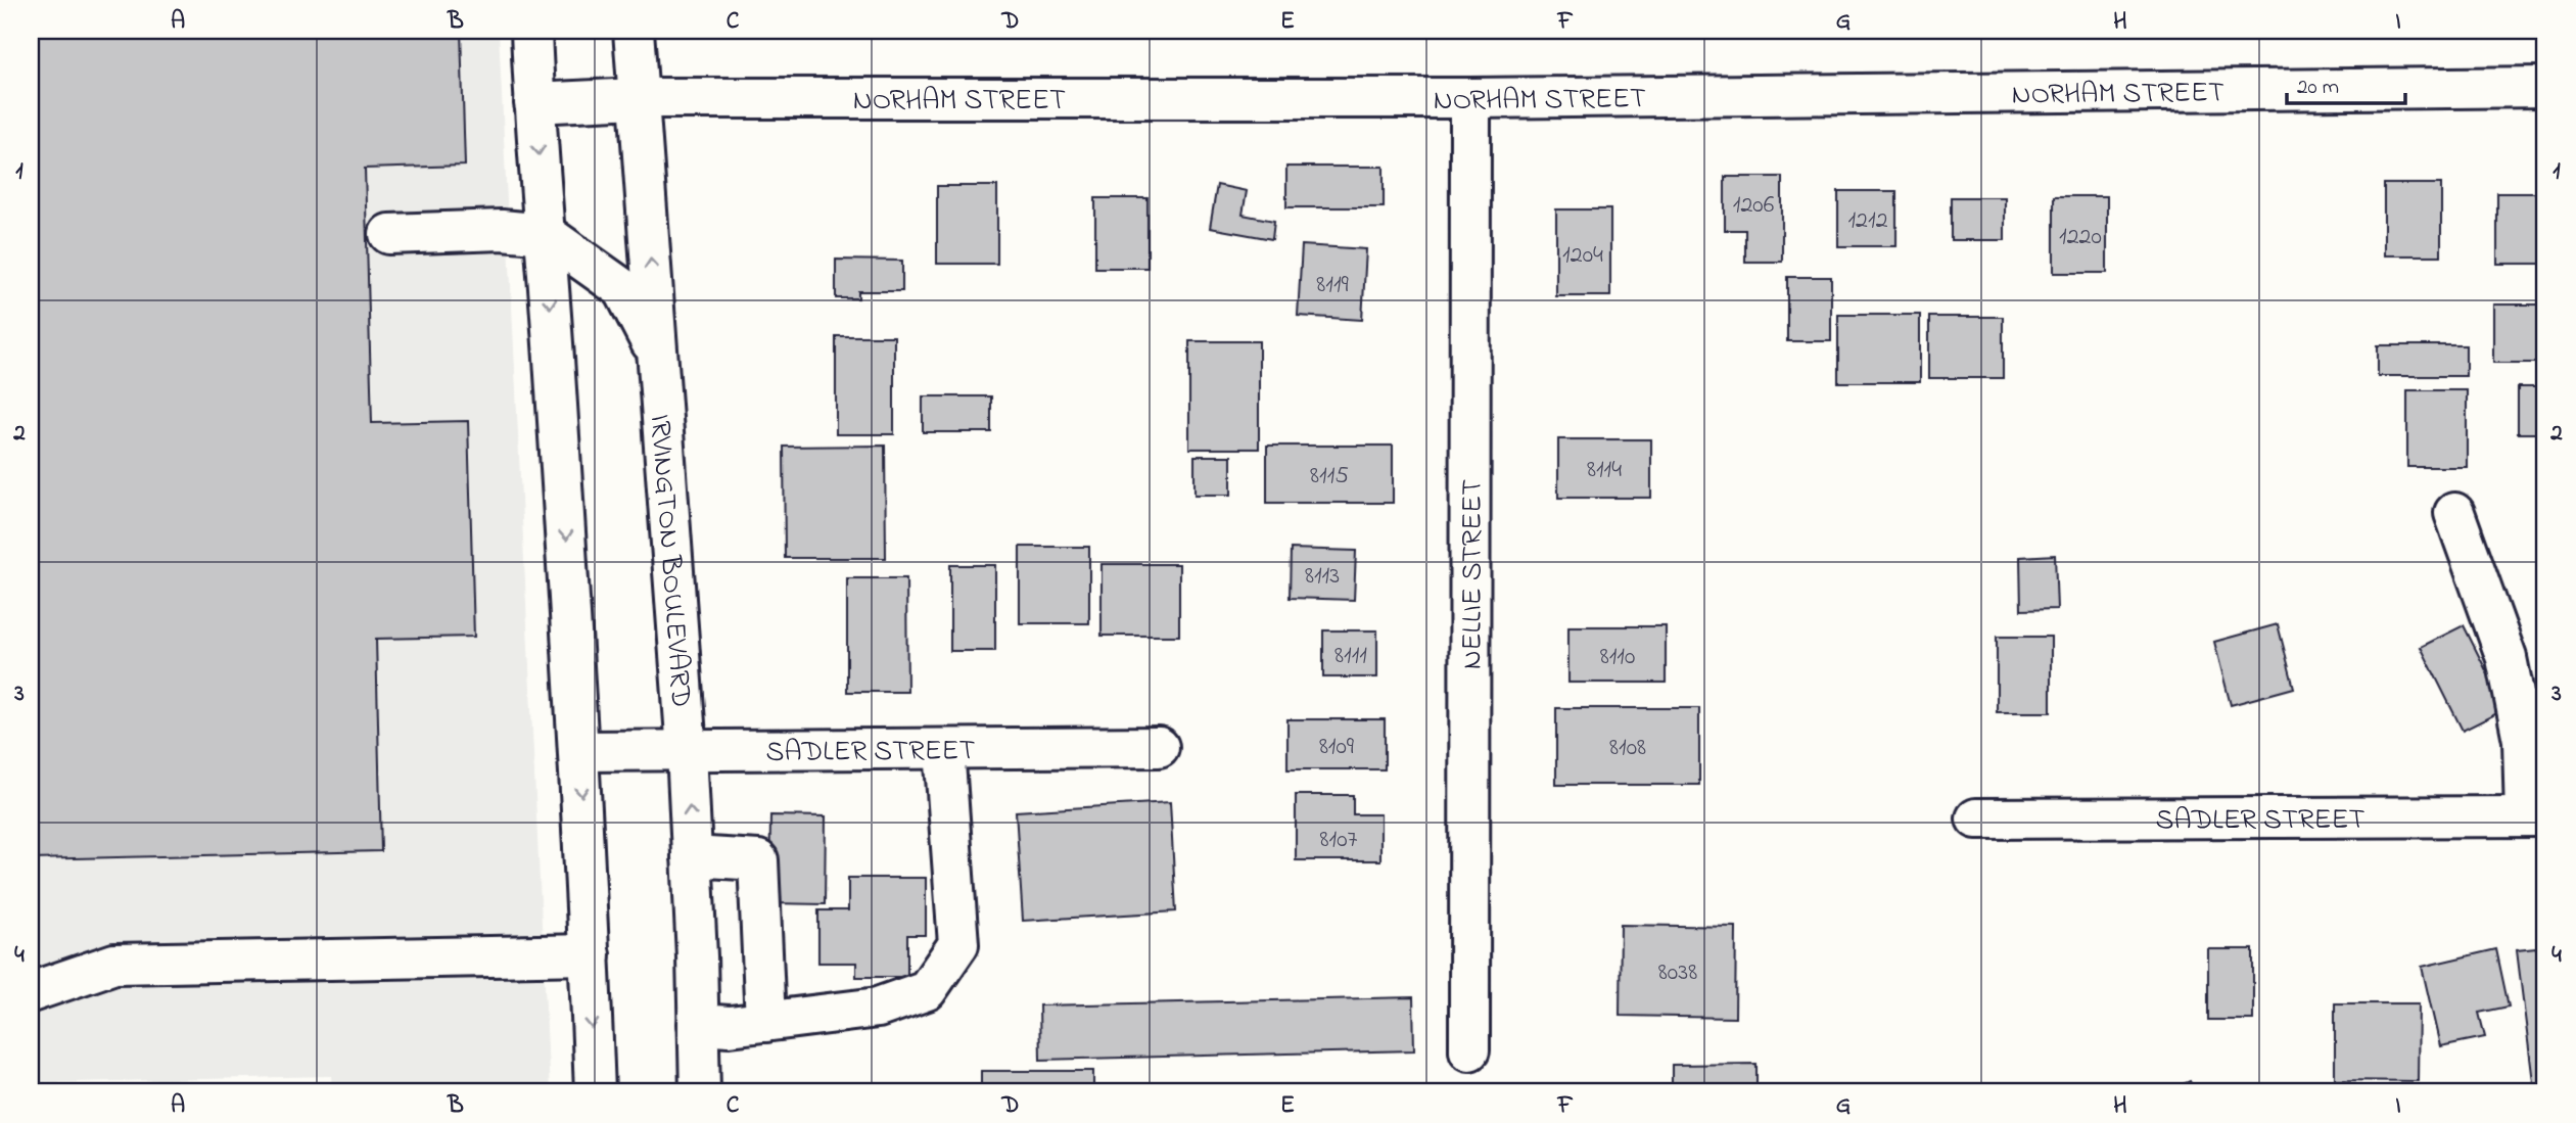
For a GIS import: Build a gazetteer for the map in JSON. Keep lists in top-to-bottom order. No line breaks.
{"streets":{"street":["NORHAM STREET","IRVINGTON BOULEVARD","NELLIE STREET","SADLER STREET"]},"crossings":[["NORHAM STREET","IRVINGTON BOULEVARD"],["NORHAM STREET","NELLIE STREET"],["IRVINGTON BOULEVARD","SADLER STREET"]],"house_numbers":["1206","1212","1220","1204","8119","8114","8115","8113","8111","8110","8109","8108","8107","8038"],"scale_bar":"20 m","grid":{"columns":["A","B","C","D","E","F","G","H","I"],"rows":["1","2","3","4"]}}
